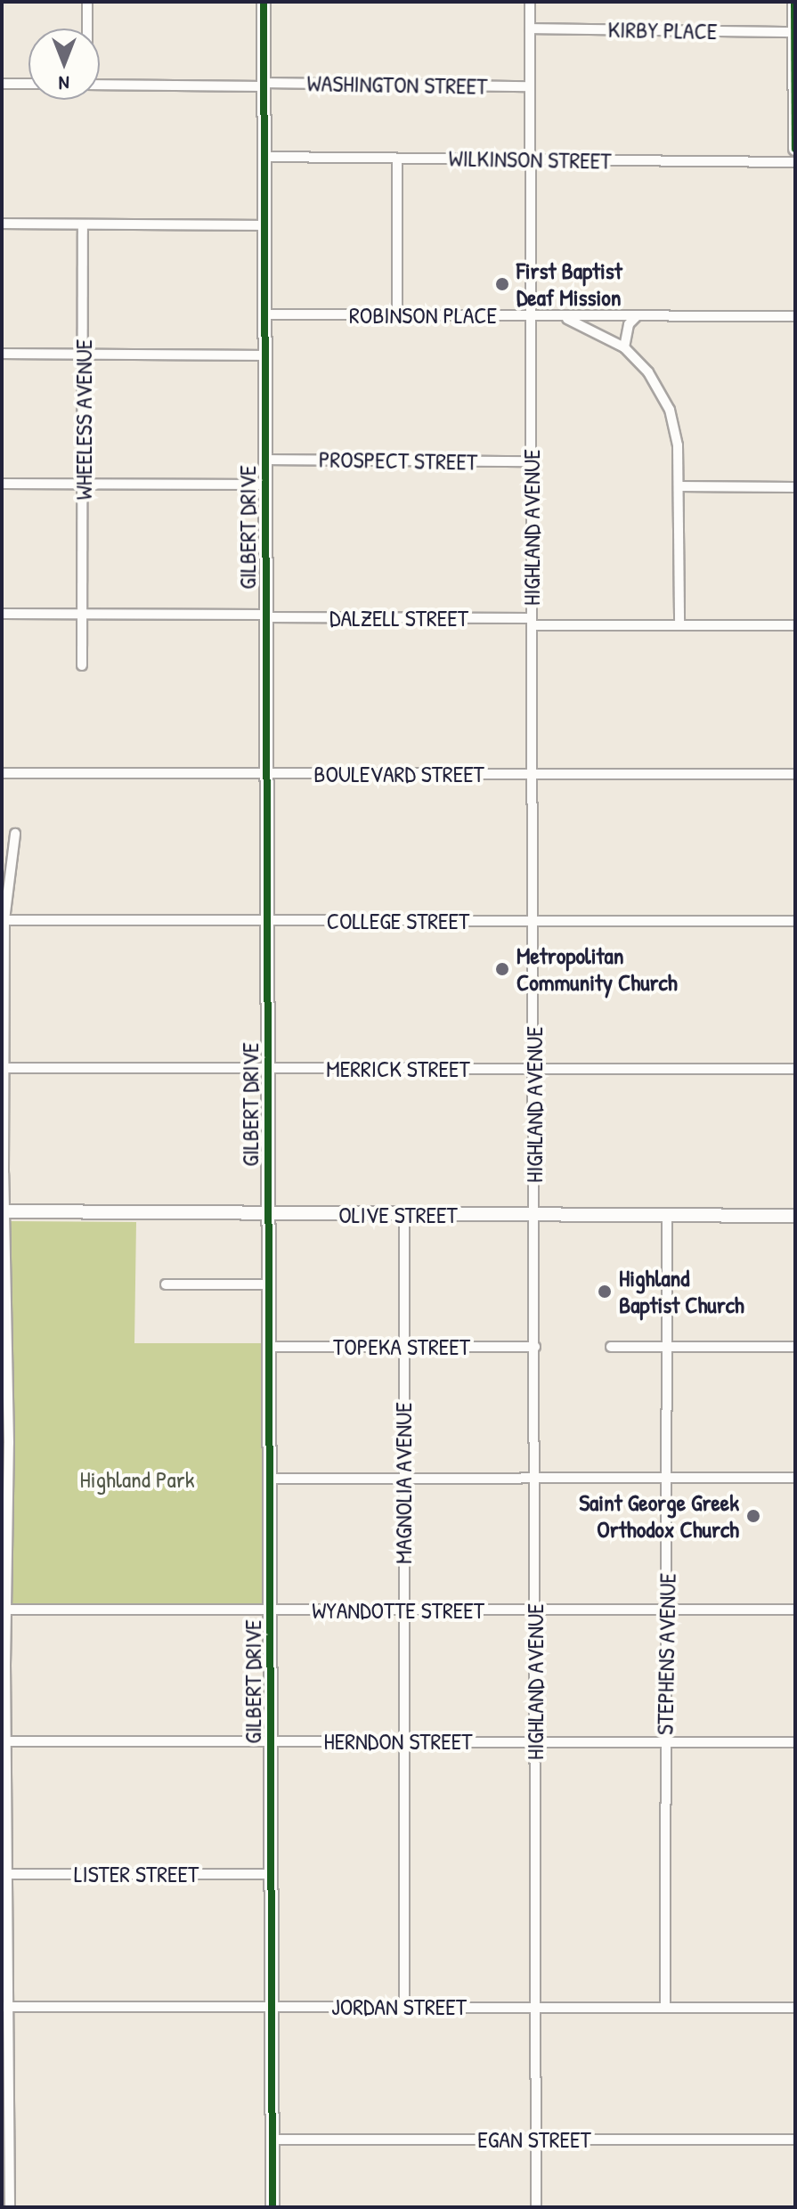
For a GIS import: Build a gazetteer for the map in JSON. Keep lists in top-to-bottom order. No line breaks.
{"streets":{"street":["KIRBY PLACE","WASHINGTON STREET","WILKINSON STREET","ROBINSON PLACE","WHEELESS AVENUE","PROSPECT STREET","GILBERT DRIVE","HIGHLAND AVENUE","DALZELL STREET","BOULEVARD STREET","COLLEGE STREET","MERRICK STREET","OLIVE STREET","TOPEKA STREET","MAGNOLIA AVENUE","WYANDOTTE STREET","STEPHENS AVENUE","HERNDON STREET","LISTER STREET","JORDAN STREET","EGAN STREET"]},"crossings":[["KIRBY PLACE","HIGHLAND AVENUE"],["WASHINGTON STREET","GILBERT DRIVE"],["WASHINGTON STREET","HIGHLAND AVENUE"],["WILKINSON STREET","GILBERT DRIVE"],["WILKINSON STREET","HIGHLAND AVENUE"],["ROBINSON PLACE","GILBERT DRIVE"],["ROBINSON PLACE","HIGHLAND AVENUE"],["WHEELESS AVENUE","DALZELL STREET"],["PROSPECT STREET","GILBERT DRIVE"],["PROSPECT STREET","HIGHLAND AVENUE"],["GILBERT DRIVE","DALZELL STREET"],["GILBERT DRIVE","BOULEVARD STREET"],["GILBERT DRIVE","COLLEGE STREET"],["GILBERT DRIVE","MERRICK STREET"],["GILBERT DRIVE","OLIVE STREET"],["GILBERT DRIVE","TOPEKA STREET"],["GILBERT DRIVE","WYANDOTTE STREET"],["GILBERT DRIVE","HERNDON STREET"],["GILBERT DRIVE","LISTER STREET"],["GILBERT DRIVE","JORDAN STREET"],["GILBERT DRIVE","EGAN STREET"],["HIGHLAND AVENUE","DALZELL STREET"],["HIGHLAND AVENUE","BOULEVARD STREET"],["HIGHLAND AVENUE","COLLEGE STREET"],["HIGHLAND AVENUE","MERRICK STREET"],["HIGHLAND AVENUE","OLIVE STREET"],["HIGHLAND AVENUE","TOPEKA STREET"],["HIGHLAND AVENUE","WYANDOTTE STREET"],["HIGHLAND AVENUE","HERNDON STREET"],["HIGHLAND AVENUE","JORDAN STREET"],["HIGHLAND AVENUE","EGAN STREET"],["OLIVE STREET","MAGNOLIA AVENUE"],["OLIVE STREET","STEPHENS AVENUE"],["TOPEKA STREET","MAGNOLIA AVENUE"],["MAGNOLIA AVENUE","WYANDOTTE STREET"],["MAGNOLIA AVENUE","HERNDON STREET"],["MAGNOLIA AVENUE","JORDAN STREET"],["WYANDOTTE STREET","STEPHENS AVENUE"],["STEPHENS AVENUE","HERNDON STREET"],["STEPHENS AVENUE","JORDAN STREET"]],"parks":["Highland Park"],"places":["First Baptist Deaf Mission","Metropolitan Community Church","Highland Baptist Church","Saint George Greek Orthodox Church"],"north":"bottom"}
